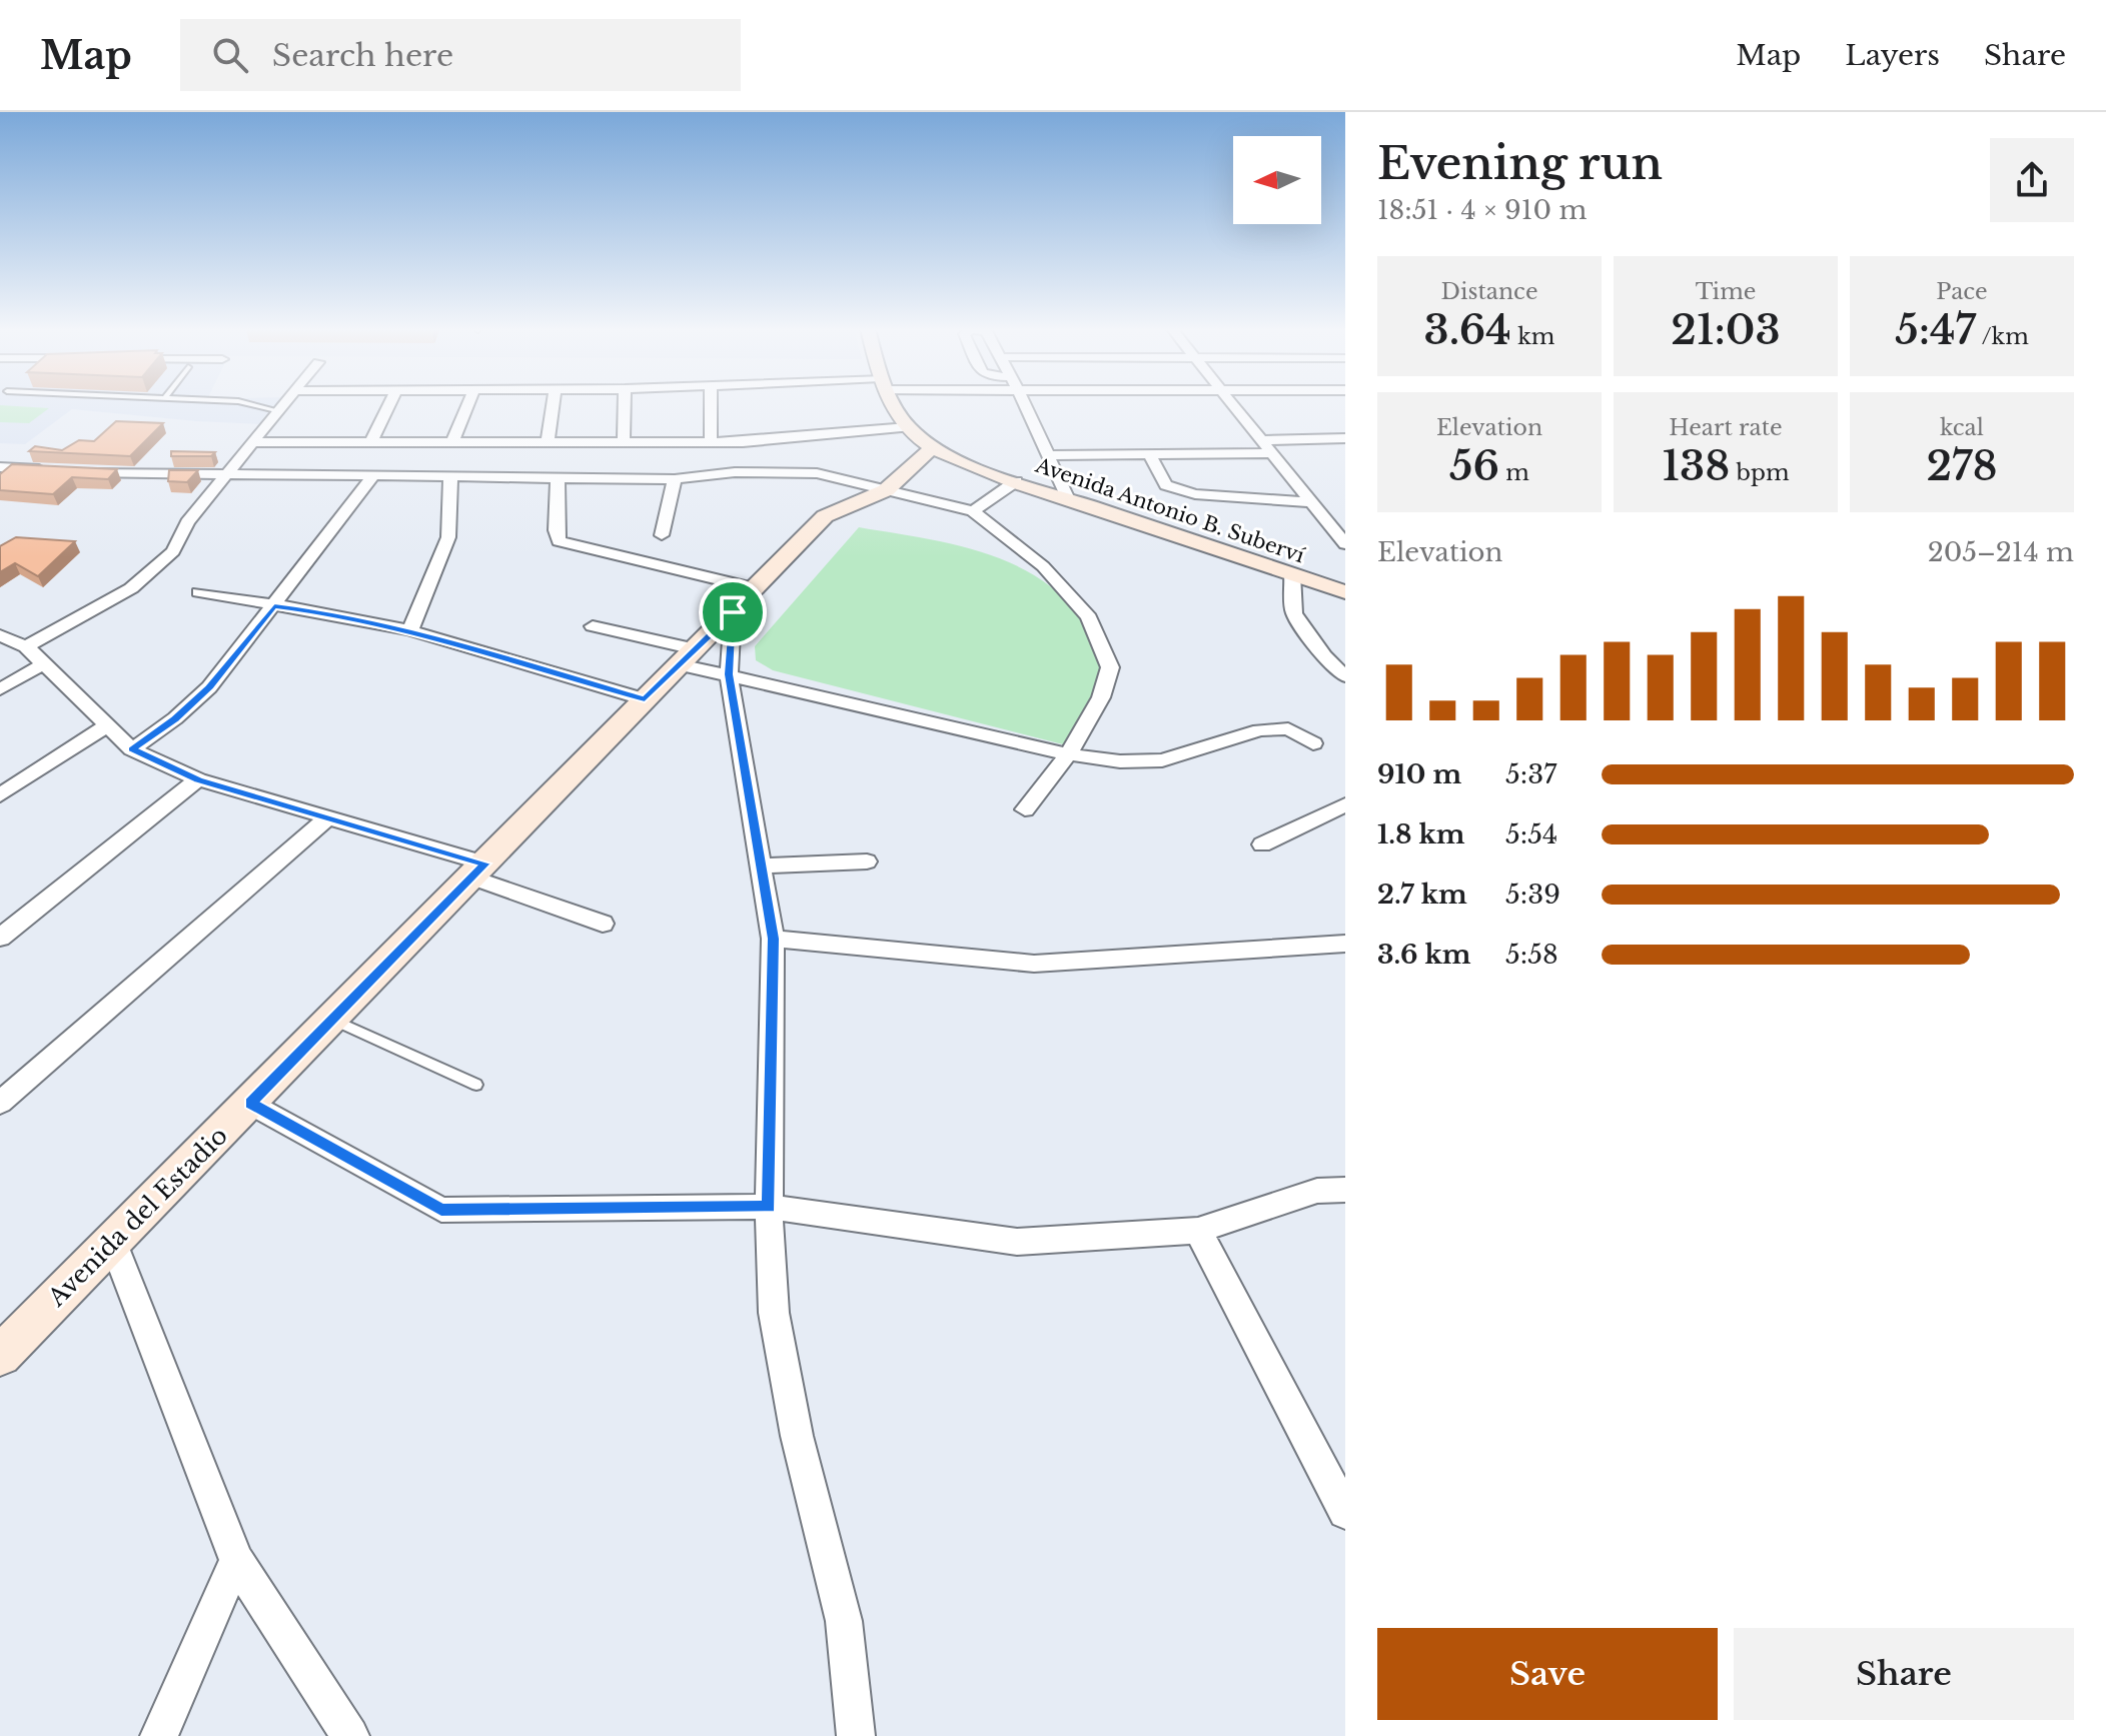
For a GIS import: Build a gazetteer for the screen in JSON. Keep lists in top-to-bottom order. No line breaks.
{"streets":{"street":["Avenida Antonio B. Suberví","Avenida del Estadio"]},"crossings":[["Avenida Antonio B. Suberví","Avenida del Estadio"]],"north":"left","page":{"header":"Map","search":"Search here","nav":["Map","Layers","Share"],"heading":["Evening run","18:51 · 4 × 910 m"],"stats":[["Distance","3.64 km"],["Time","21:03"],["Pace","5:47 /km"],["Elevation","56 m"],["Heart rate","138 bpm"],["kcal","278"]],"chart":["Elevation","205–214 m"],"list":[{"name":"910 m","note":"5:37"},{"name":"1.8 km","note":"5:54"},{"name":"2.7 km","note":"5:39"},{"name":"3.6 km","note":"5:58"}],"buttons":["Save","Share"]}}
